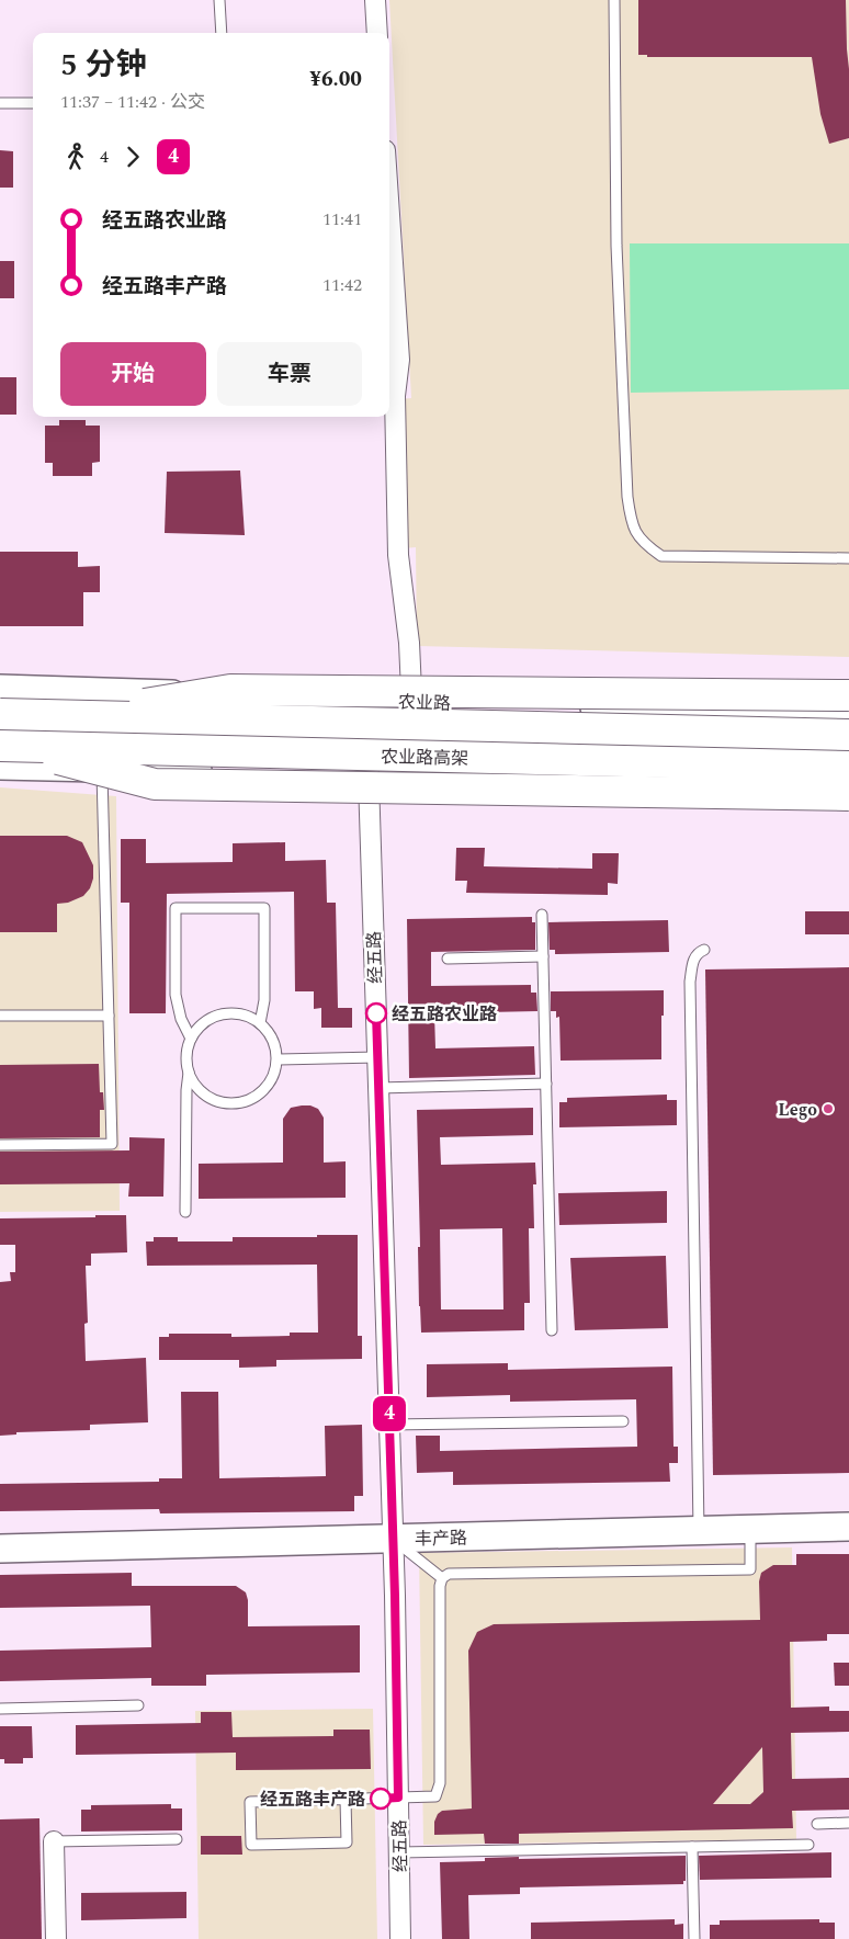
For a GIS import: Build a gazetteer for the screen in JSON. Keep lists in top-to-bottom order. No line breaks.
{"streets":{"highway":["农业路高架"],"street":["农业路","经五路","丰产路"]},"crossings":[["农业路","经五路"],["经五路","丰产路"]],"places":["经五路农业路","Lego","经五路丰产路"],"lines":["bus line 4"],"page":{"on_map":"4","heading":["5 分钟","11:37 – 11:42 · 公交","¥6.00"],"legs":["4","4"],"list":[{"name":"经五路农业路","value":"11:41"},{"name":"经五路丰产路","value":"11:42"}],"buttons":["开始","车票"]}}
